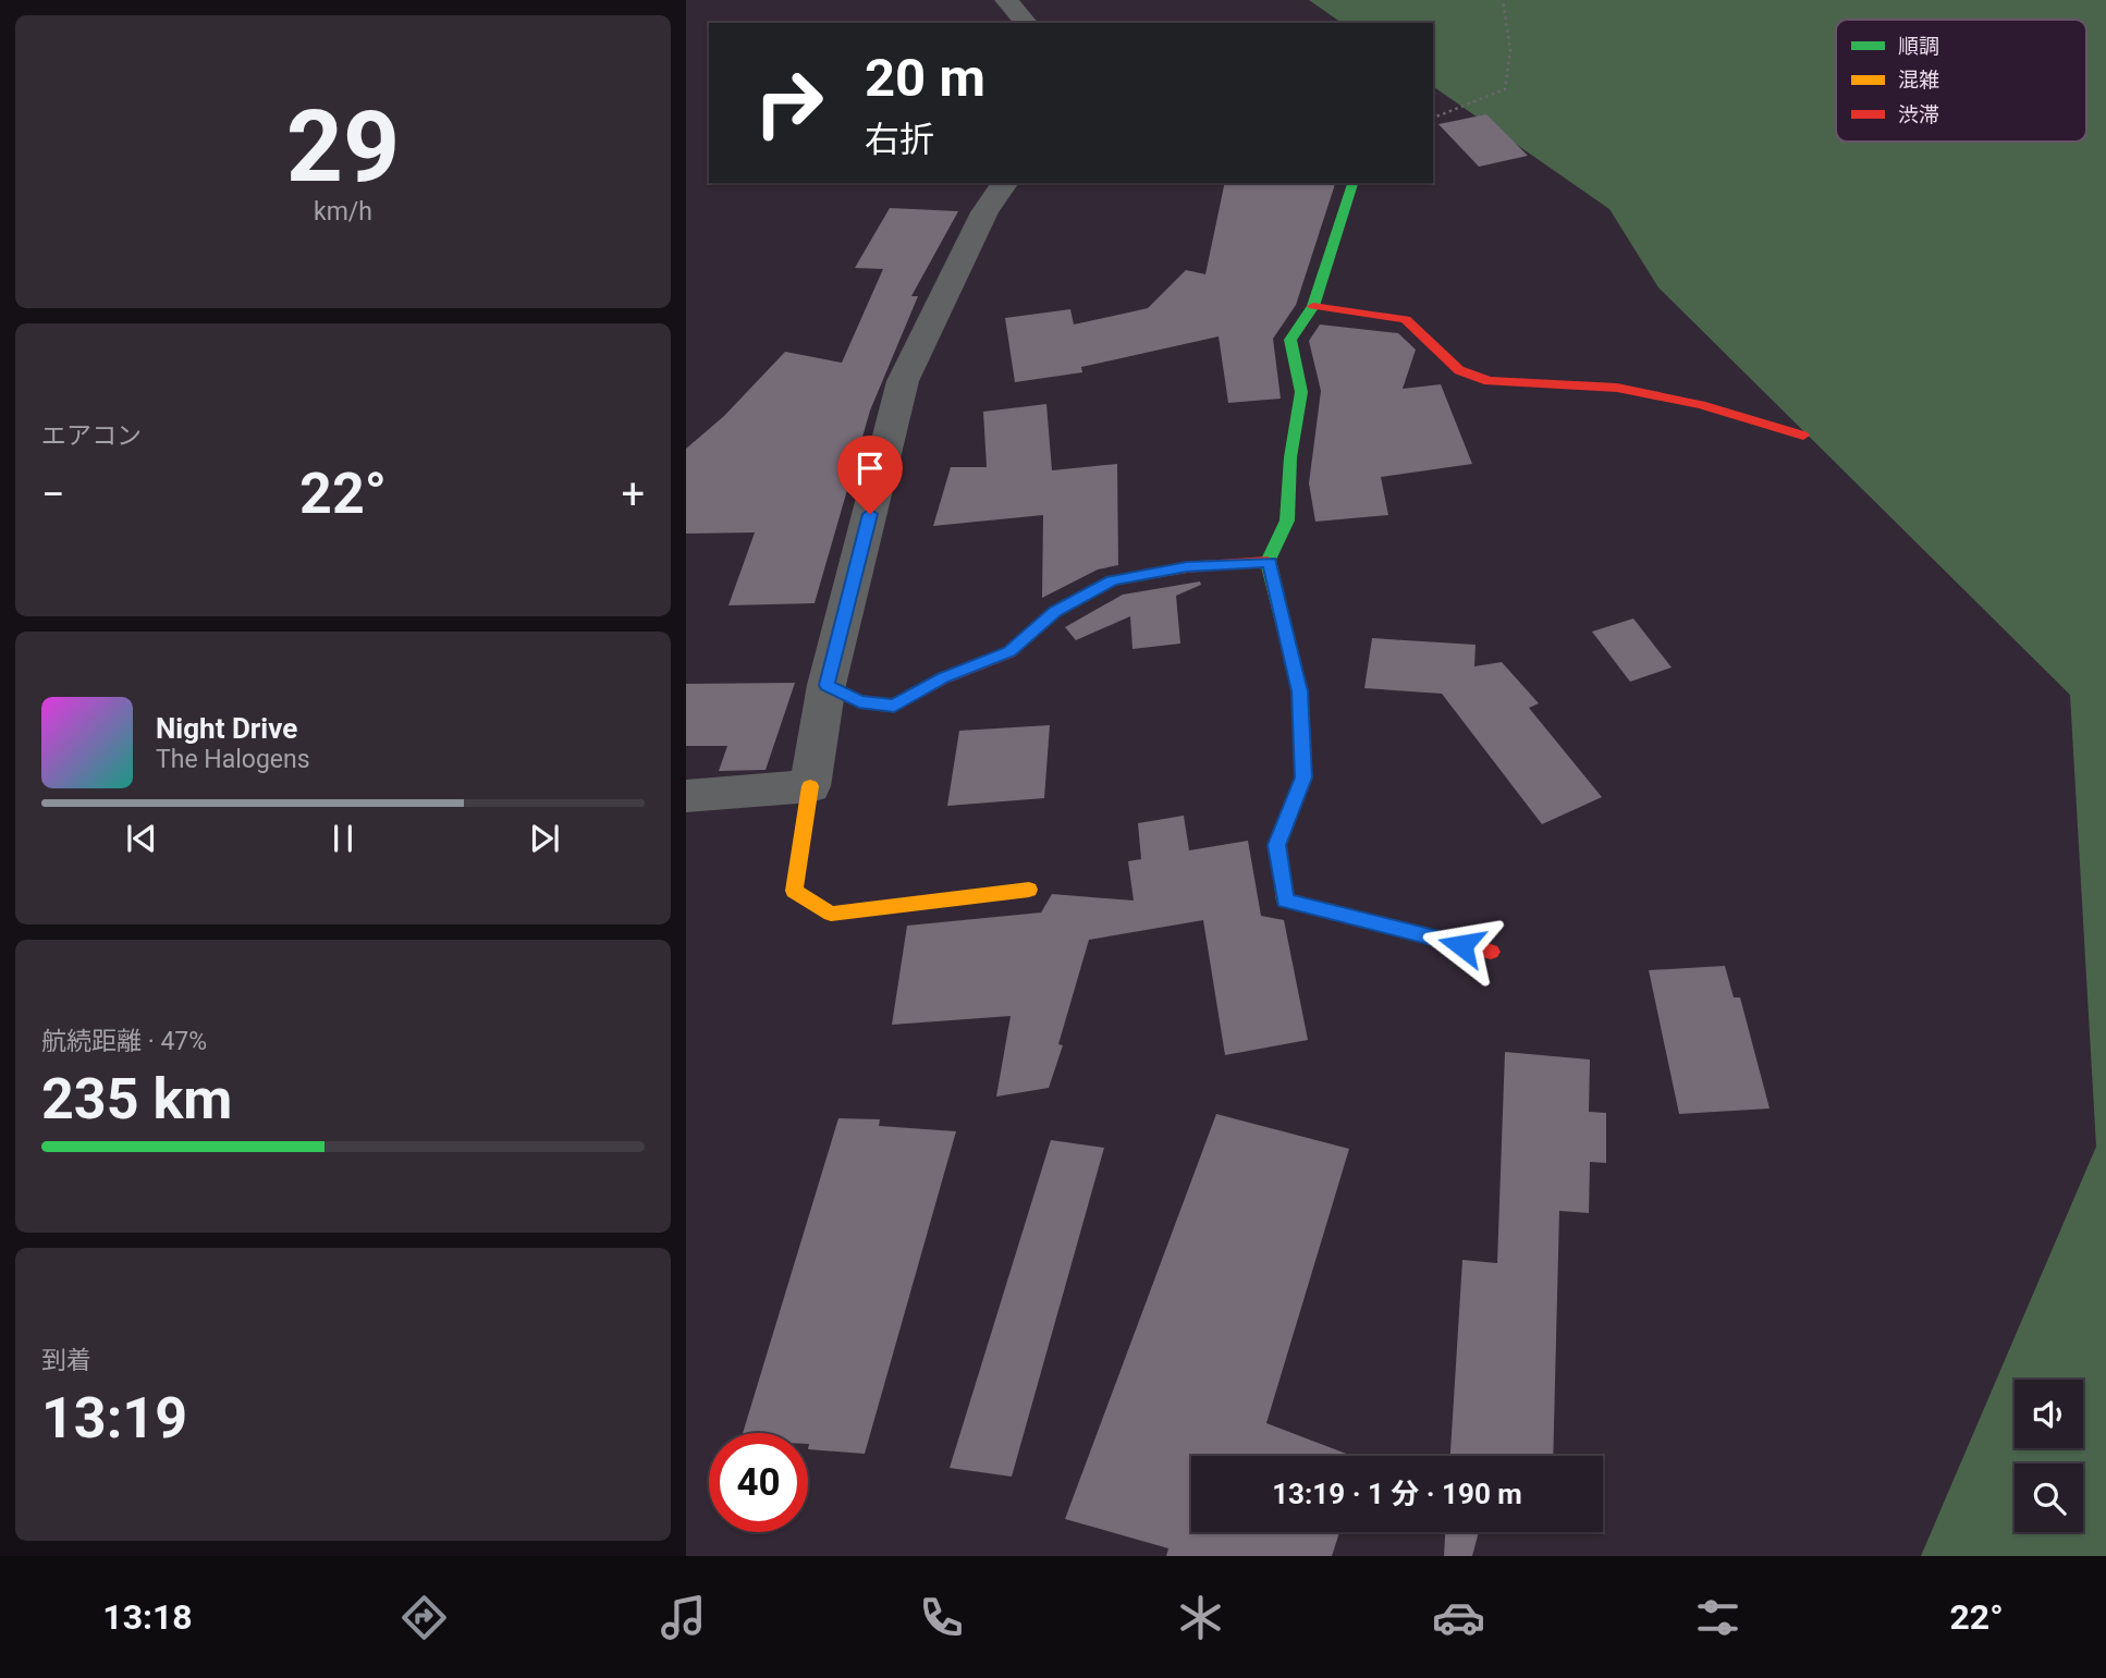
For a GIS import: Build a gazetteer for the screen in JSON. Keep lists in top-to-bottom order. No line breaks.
{"legend":["順調","混雑","渋滞"],"page":{"tile":[["29","km/h"],"エアコン",["航続距離 · 47%","235 km"],["到着","13:19"]],"turn":["20 m","右折"],"heat":["−","22°","+"],"song":["Night Drive","The Halogens"],"limit":"40","trip":"13:19 · 1 分 · 190 m","tabs":["13:18","22°"]}}
